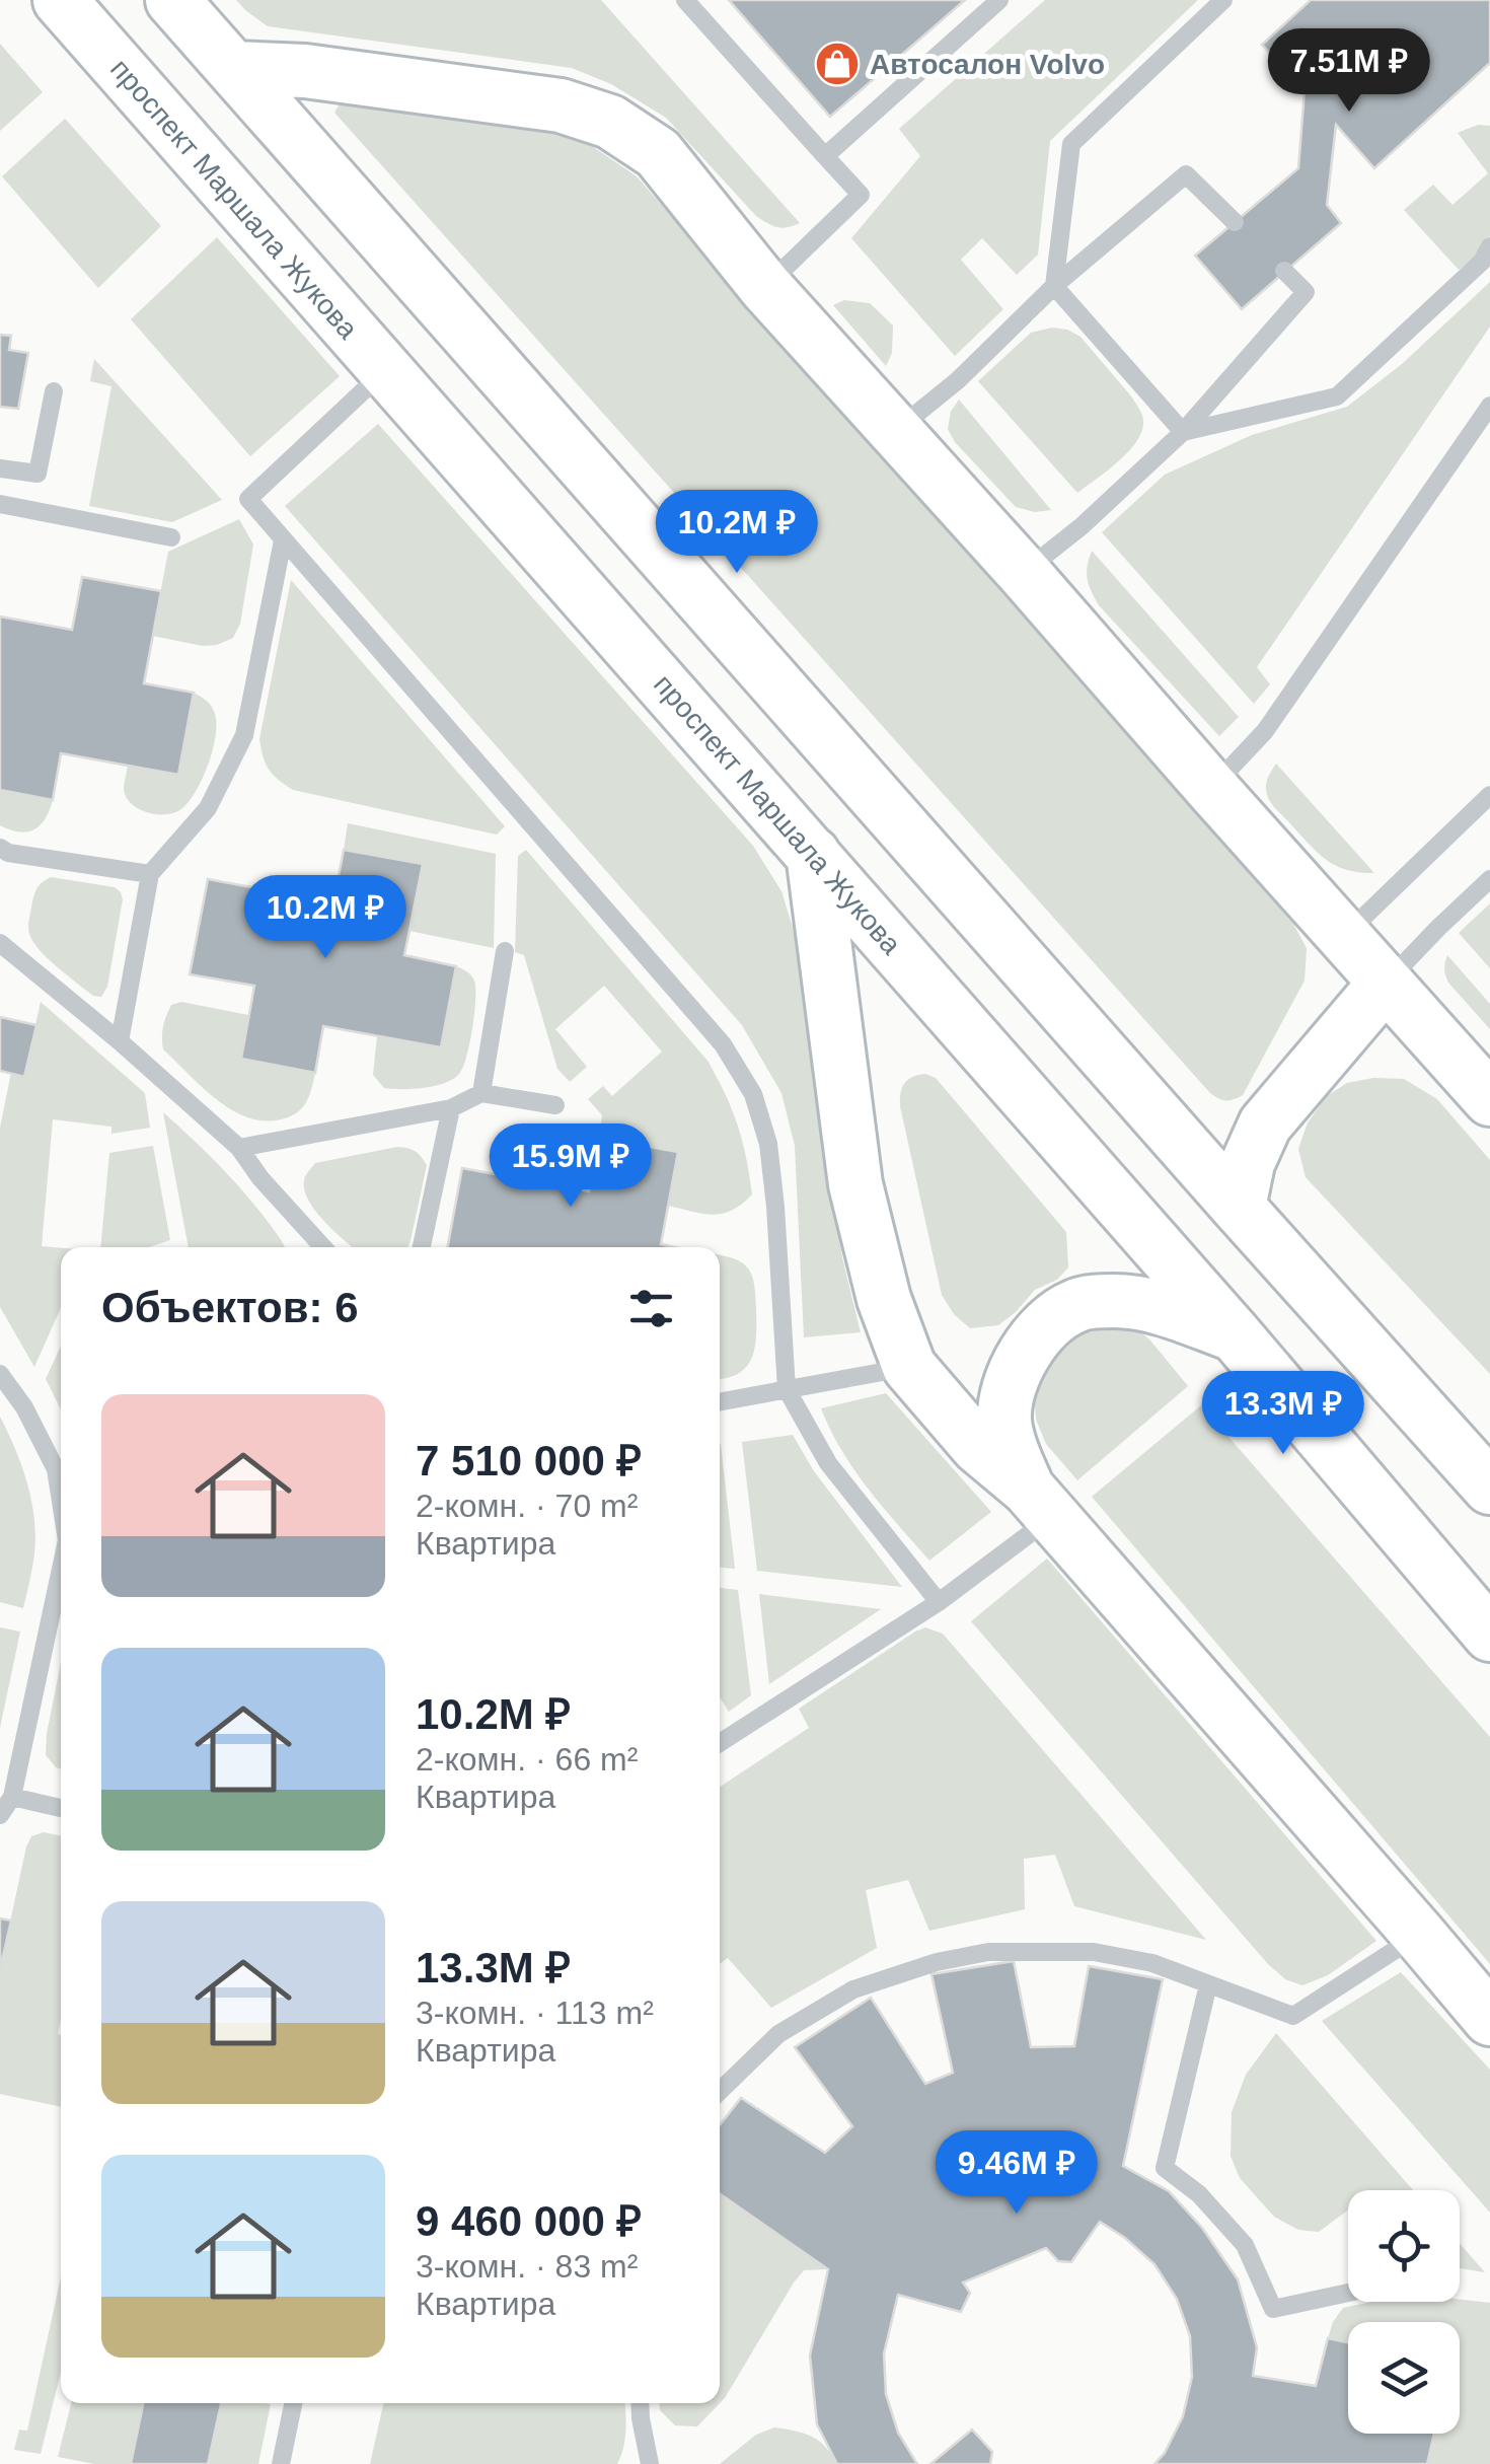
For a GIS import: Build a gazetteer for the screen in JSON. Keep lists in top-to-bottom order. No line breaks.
{"streets":{"main road":["проспект Маршала Жукова"]},"places":{"shop":["Автосалон Volvo"]},"page":{"price":["7.51M ₽","10.2M ₽","10.2M ₽","15.9M ₽","13.3M ₽","9.46M ₽"],"heading":"Объектов: 6","list":[{"name":"7 510 000 ₽","note":"2-комн. · 70 m² · Квартира"},{"name":"10.2M ₽","note":"2-комн. · 66 m² · Квартира"},{"name":"13.3M ₽","note":"3-комн. · 113 m² · Квартира"},{"name":"9 460 000 ₽","note":"3-комн. · 83 m² · Квартира"}]}}
